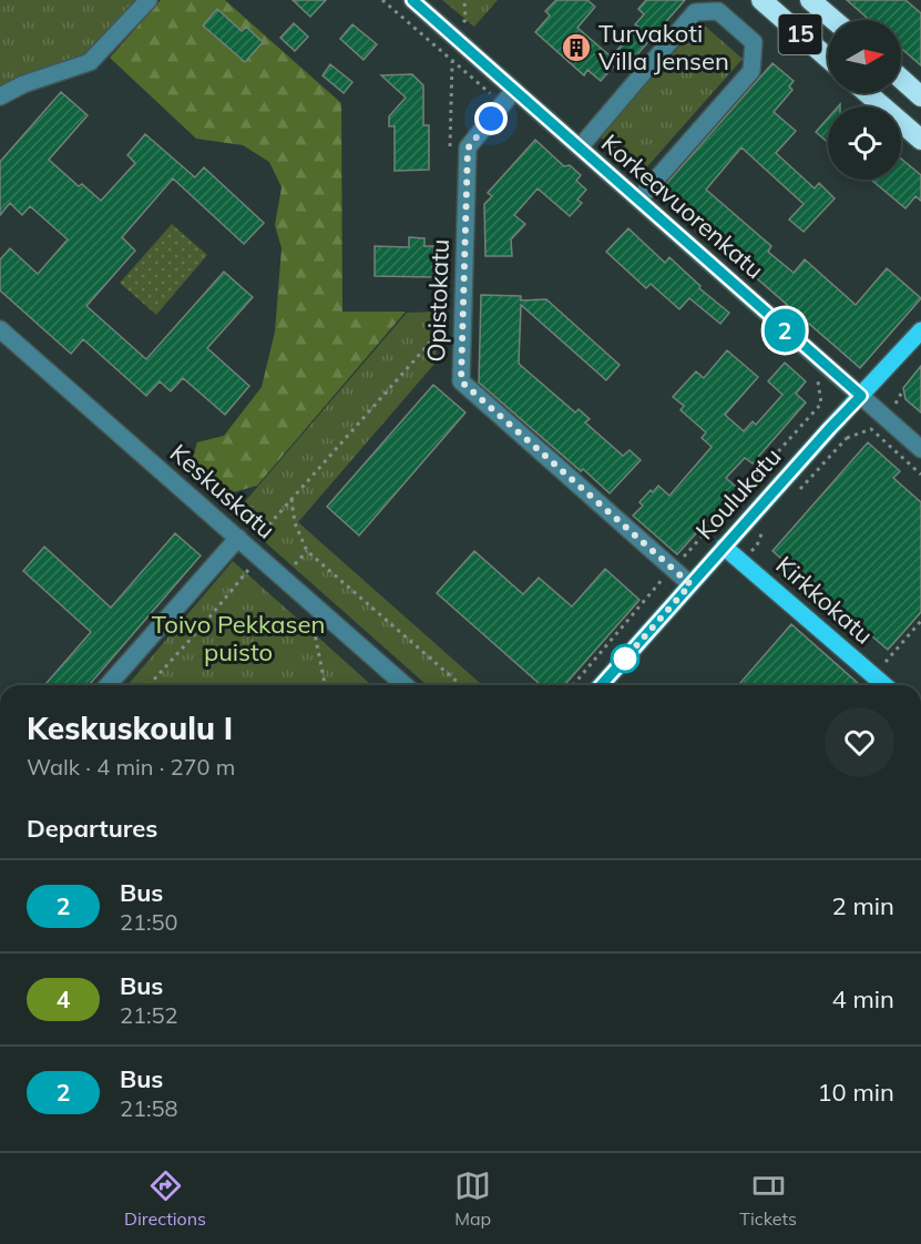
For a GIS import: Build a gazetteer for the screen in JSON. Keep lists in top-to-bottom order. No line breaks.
{"streets":{"highway":["15"],"main road":["Koulukatu","Kirkkokatu"],"street":["Korkeavuorenkatu","Opistokatu","Keskuskatu"]},"crossings":[["Korkeavuorenkatu","Opistokatu"],["Korkeavuorenkatu","Koulukatu"],["Opistokatu","Koulukatu"],["Koulukatu","Kirkkokatu"]],"parks":["Toivo Pekkasen puisto"],"places":{"building":["Turvakoti Villa Jensen"]},"lines":["bus line 2"],"north":"right","page":{"on_map":"2","heading":[["Keskuskoulu I","Walk · 4 min · 270 m"],"Departures"],"list":[{"mark":"2","name":"Bus","note":"21:50","value":"2 min"},{"mark":"4","name":"Bus","note":"21:52","value":"4 min"},{"mark":"2","name":"Bus","note":"21:58","value":"10 min"}],"tabs":["Directions","Map","Tickets"]}}
